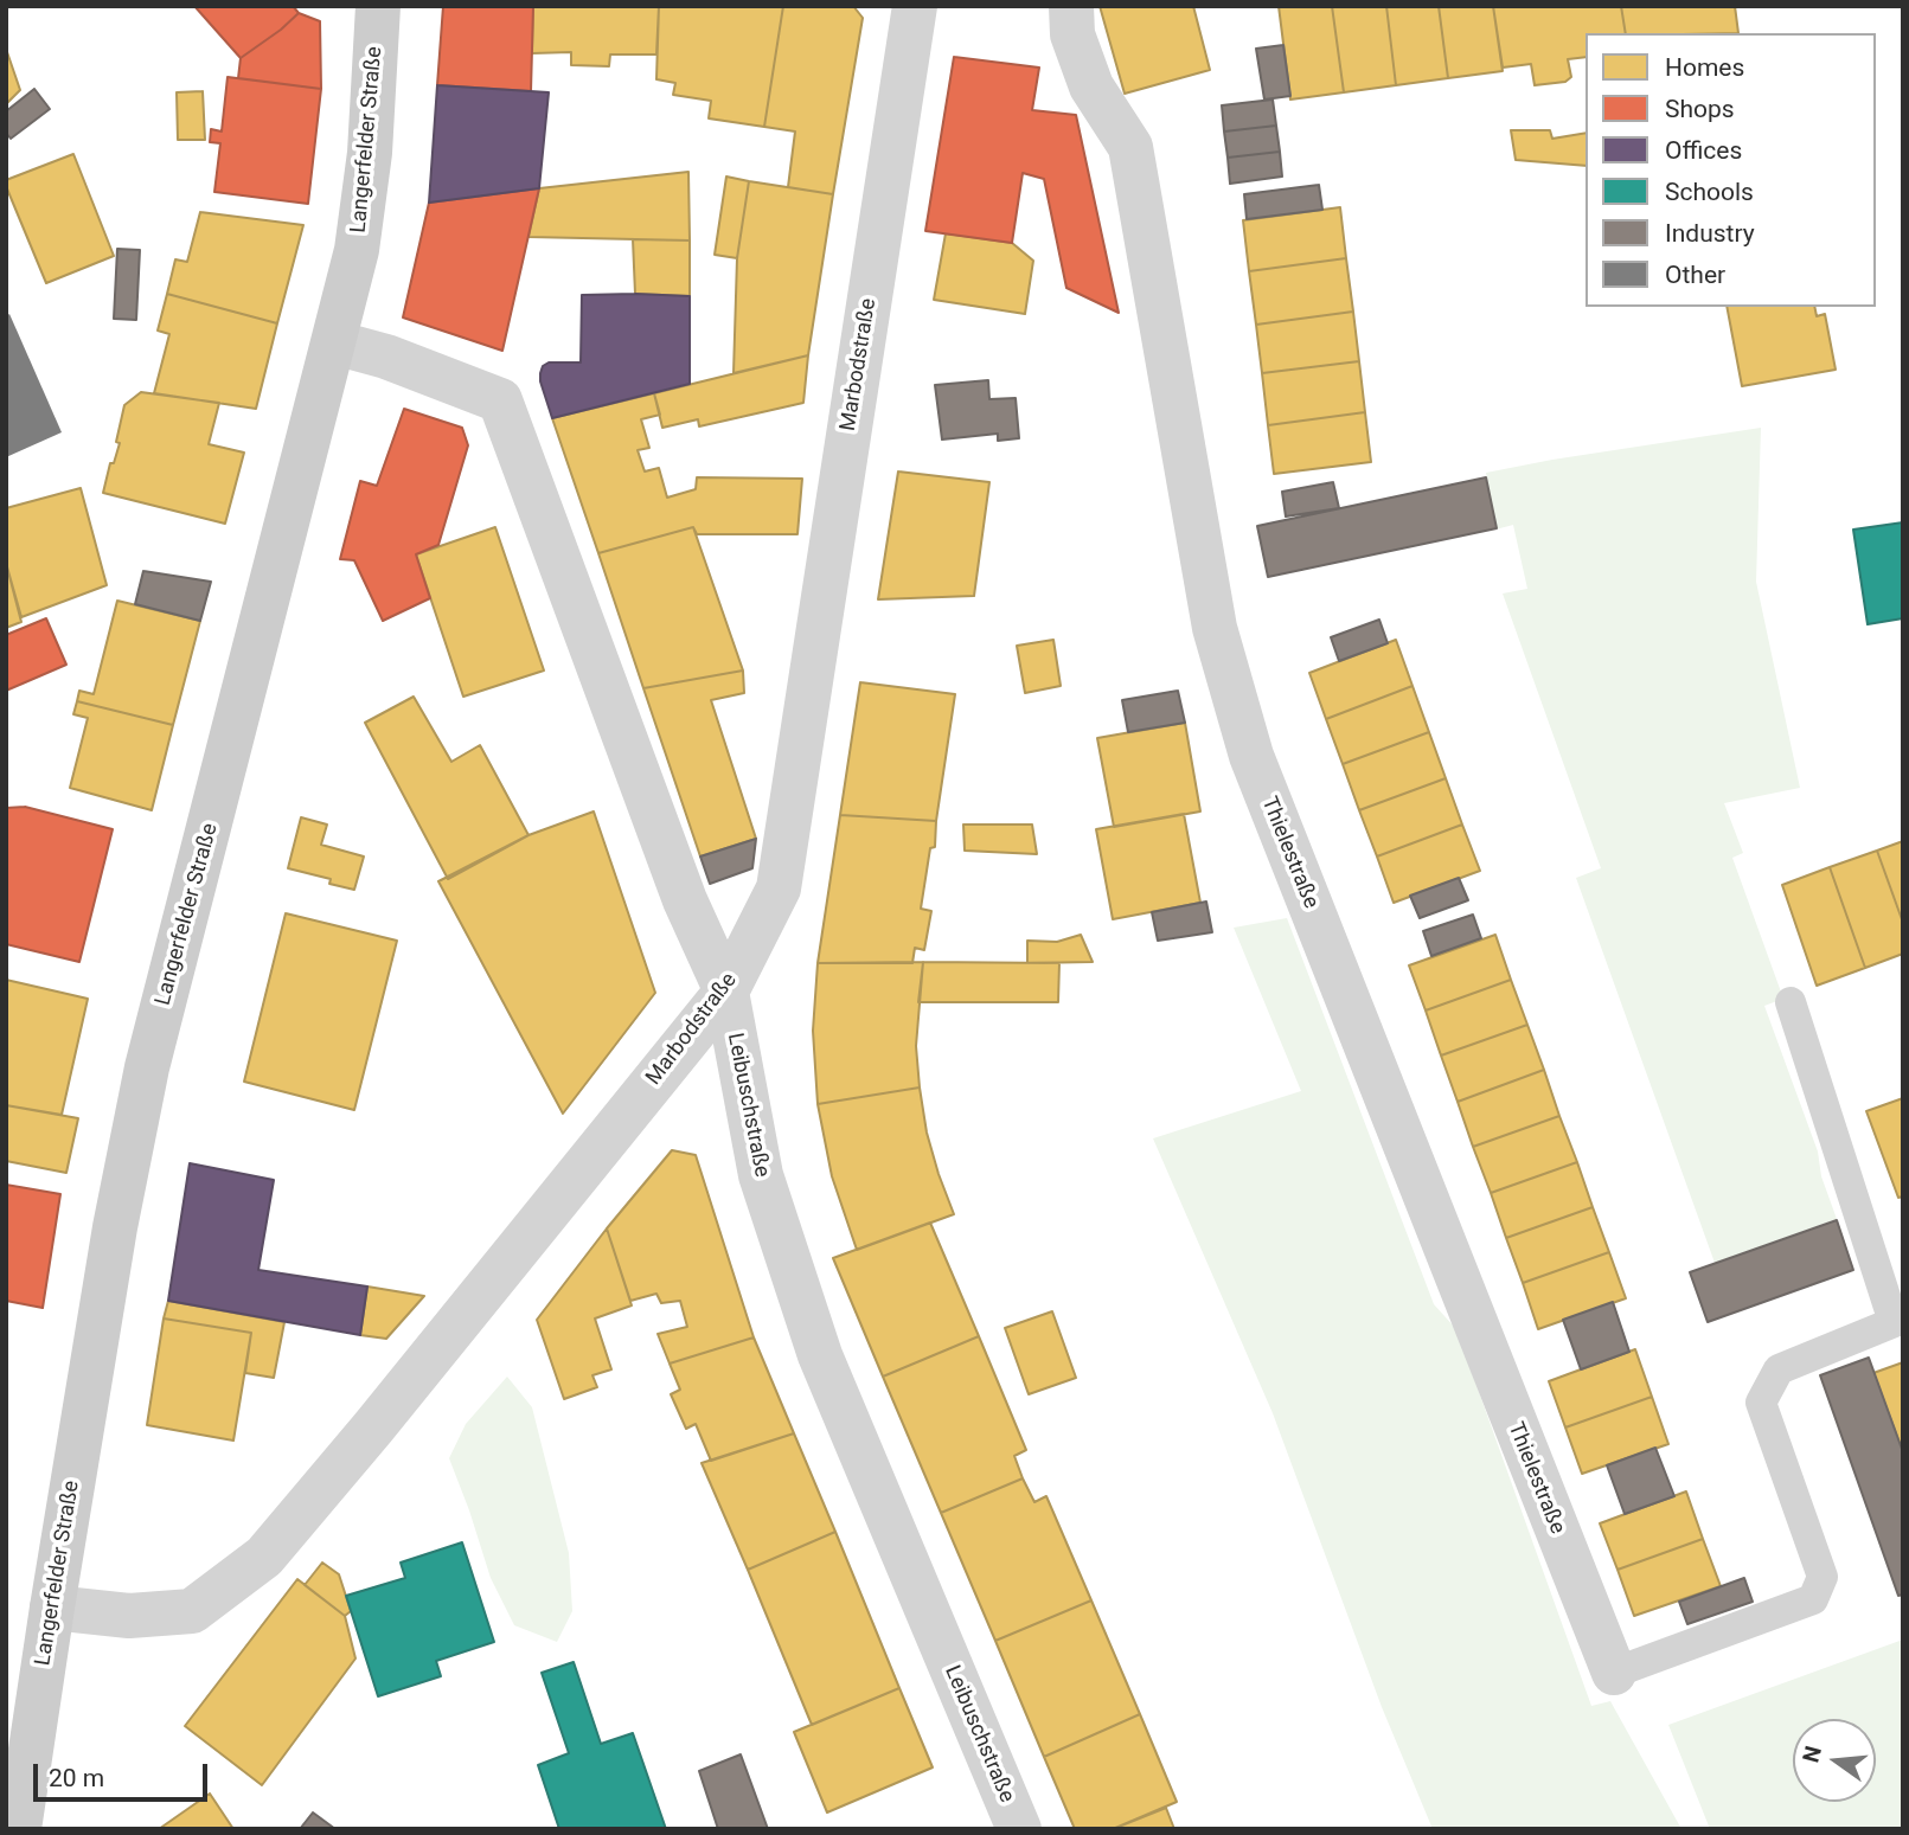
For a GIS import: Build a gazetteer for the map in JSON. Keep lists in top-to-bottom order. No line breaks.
{"streets":{"main road":["Langerfelder Straße"],"street":["Marbodstraße","Thielestraße","Leibuschstraße"]},"crossings":[["Langerfelder Straße","Marbodstraße"],["Langerfelder Straße","Leibuschstraße"],["Marbodstraße","Leibuschstraße"]],"legend":["Homes","Shops","Offices","Schools","Industry","Other"],"scale_bar":"20 m","north":"left"}
